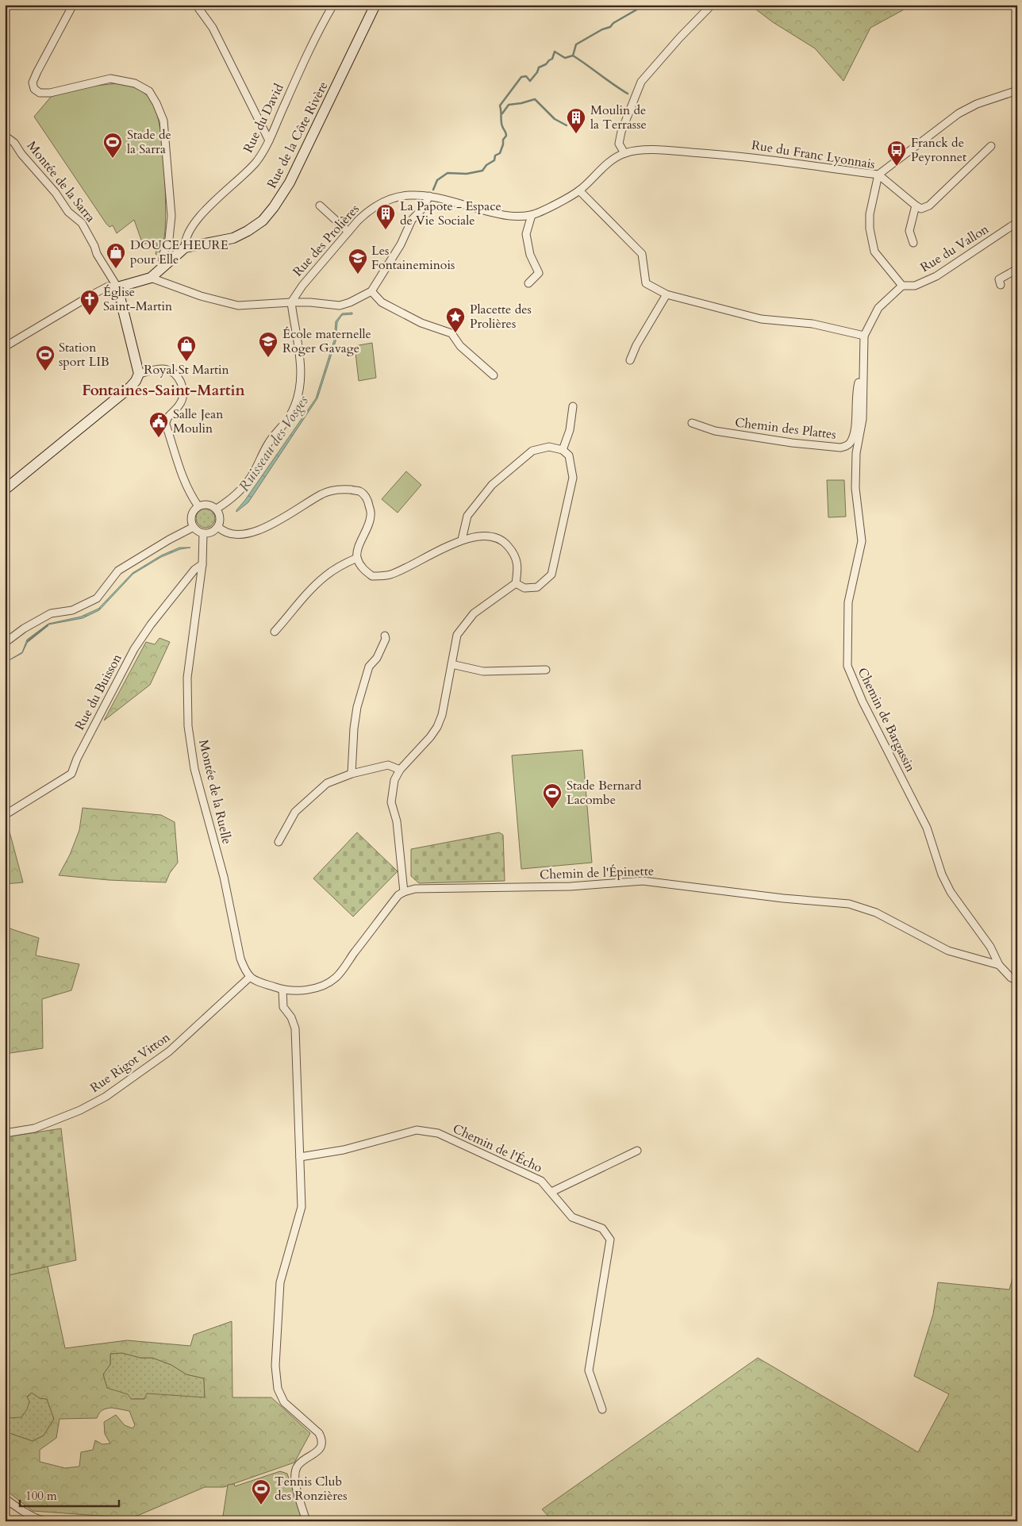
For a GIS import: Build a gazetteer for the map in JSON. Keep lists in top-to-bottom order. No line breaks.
{"streets":{"street":["Rue du David","Rue de la Côte Rivère","Rue du Franc Lyonnais","Montée de la Sarra","Rue des Prolières","Rue du Vallon","Chemin des Plattes","Rue du Buisson","Chemin de Bargassin","Montée de la Ruelle","Chemin de l'Épinette","Rue Rigot Vitton","Chemin de l'Écho"]},"crossings":[["Rue du David","Rue de la Côte Rivère"],["Rue du Franc Lyonnais","Rue des Prolières"],["Rue du Franc Lyonnais","Rue du Vallon"],["Rue du Franc Lyonnais","Chemin de Bargassin"],["Rue du Vallon","Chemin de Bargassin"],["Chemin des Plattes","Chemin de Bargassin"],["Rue du Buisson","Montée de la Ruelle"],["Chemin de Bargassin","Chemin de l'Épinette"],["Montée de la Ruelle","Rue Rigot Vitton"]],"districts":["Fontaines-Saint-Martin"],"water":["Ruisseau des Vosges"],"places":{"building":["Moulin de la Terrasse","La Papote - Espace de Vie Sociale"],"sports":["Stade de la Sarra","Station sport LIB","Stade Bernard Lacombe","Tennis Club des Ronzières"],"bus stop":["Franck de Peyronnet"],"shop":["DOUCE HEURE pour Elle","Royal St Martin"],"school or university":["Les Fontaineminois","École maternelle Roger Gavage"],"church":["Église Saint-Martin"],"place":["Placette des Prolières"],"public building":["Salle Jean Moulin"]},"scale_bar":"100 m"}
